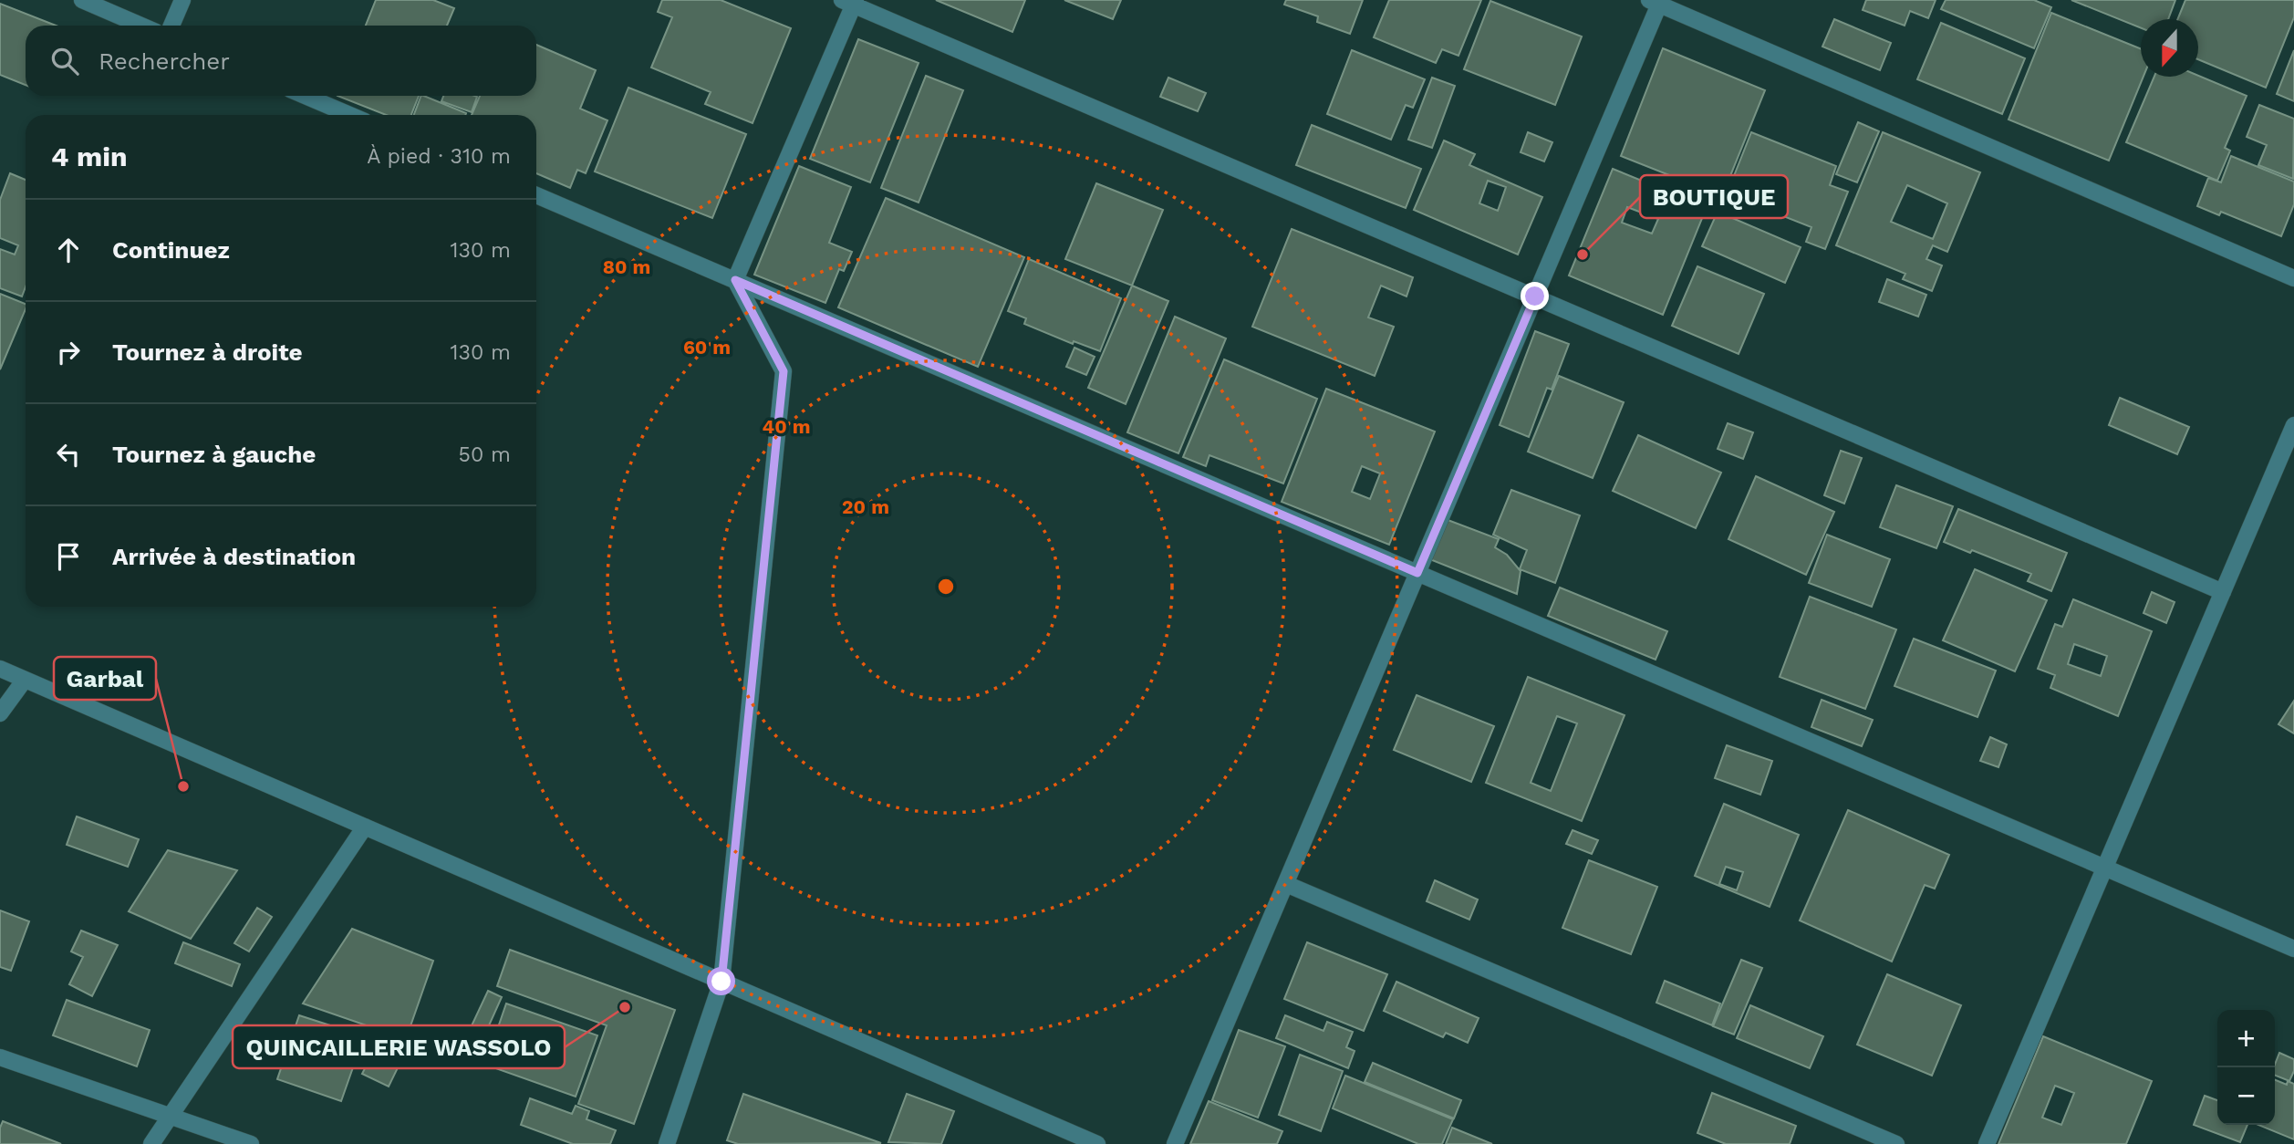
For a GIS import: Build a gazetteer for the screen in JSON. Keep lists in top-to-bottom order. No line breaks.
{"places":["BOUTIQUE","Garbal","QUINCAILLERIE WASSOLO"],"north":"bottom","page":{"search":"Rechercher","heading":["4 min","À pied · 310 m"],"list":[["Continuez","130 m"],["Tournez à droite","130 m"],["Tournez à gauche","50 m"],"Arrivée à destination"],"map_buttons":["+","−"]},"rings":["80 m","60 m","40 m","20 m"]}
